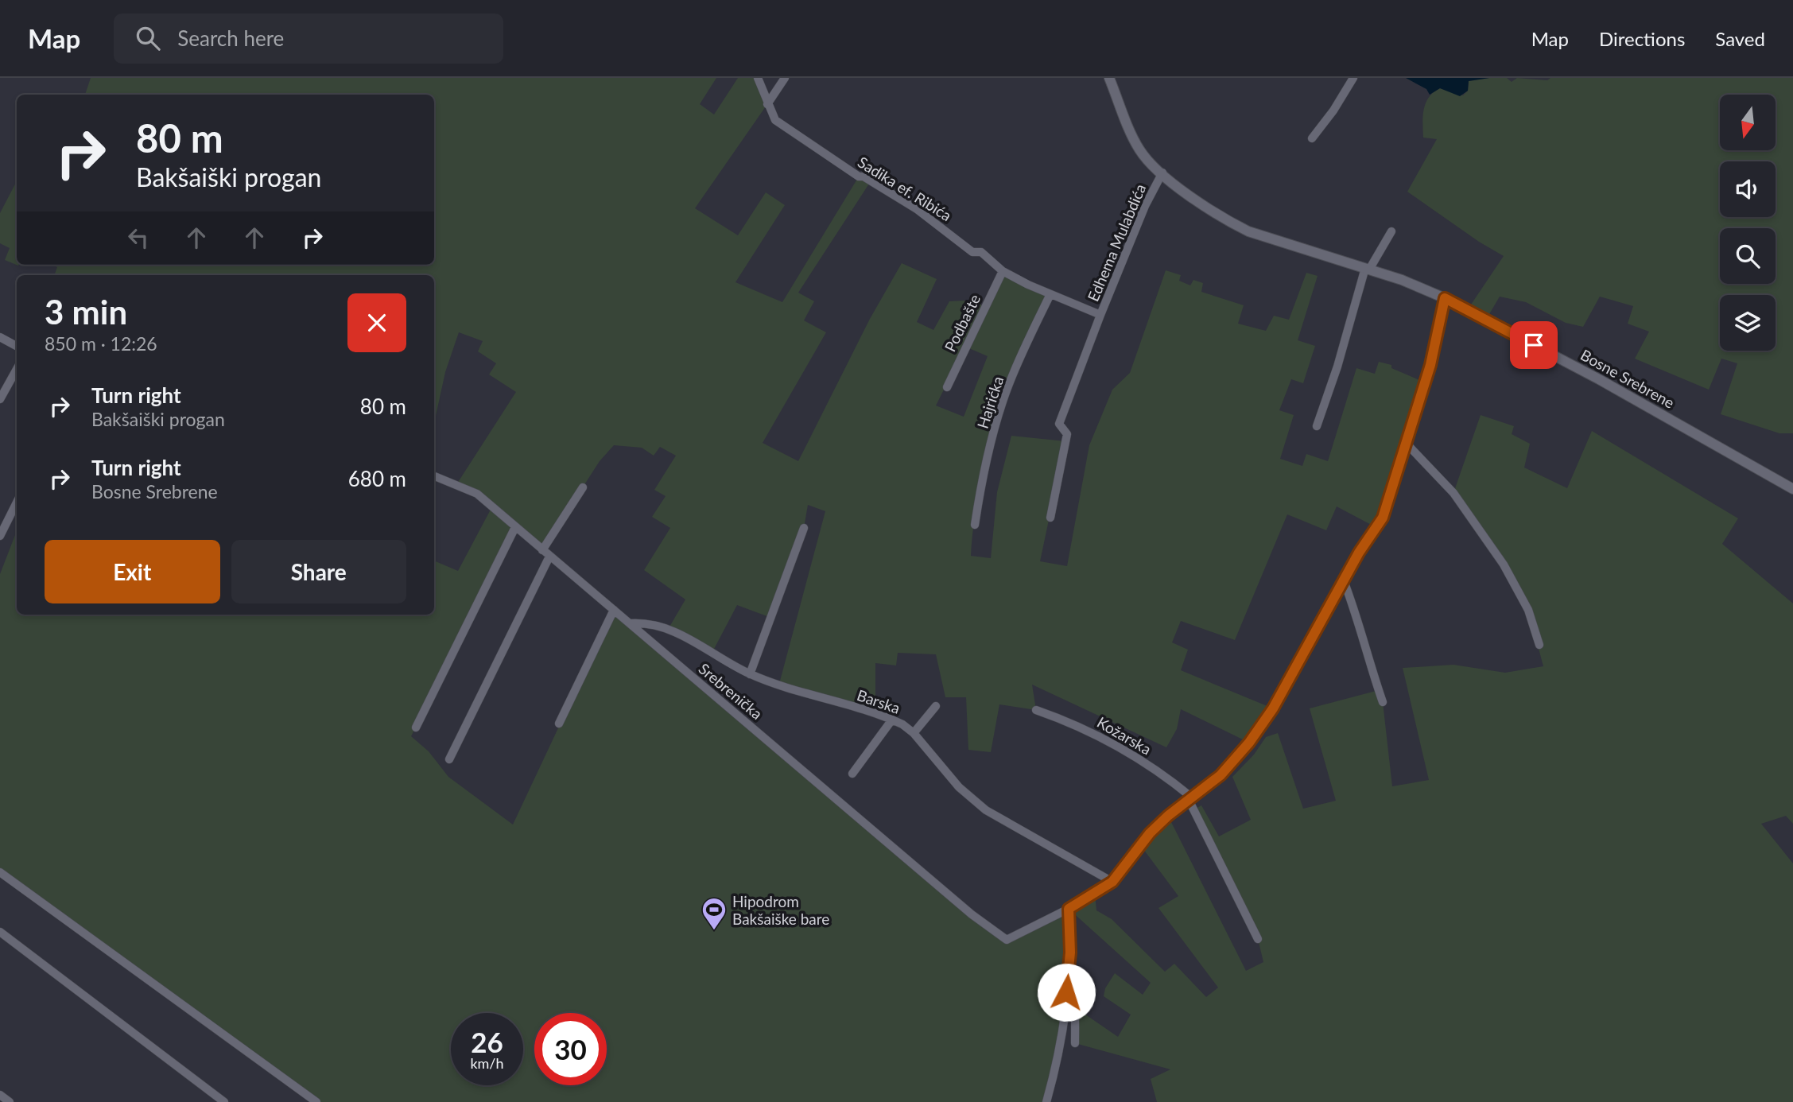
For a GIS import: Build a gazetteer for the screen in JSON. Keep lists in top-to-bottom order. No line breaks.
{"streets":{"street":["Sadika ef. Ribića","Edhema Mulabdića","Podbašte","Bosne Srebrene","Hajrićka","Srebrenička","Barska","Kožarska"]},"crossings":[["Sadika ef. Ribića","Edhema Mulabdića"],["Sadika ef. Ribića","Podbašte"],["Sadika ef. Ribića","Hajrićka"],["Edhema Mulabdića","Bosne Srebrene"],["Srebrenička","Barska"]],"places":{"sports":["Hipodrom Bakšaiške bare"]},"north":"bottom","page":{"header":"Map","search":"Search here","nav":["Map","Directions","Saved"],"turn":["80 m","Bakšaiški progan"],"heading":["3 min","850 m · 12:26"],"list":[{"name":"Turn right","note":"Bakšaiški progan","value":"80 m"},{"name":"Turn right","note":"Bosne Srebrene","value":"680 m"}],"buttons":["Exit","Share"],"speed":"26 km/h","limit":"30"}}
